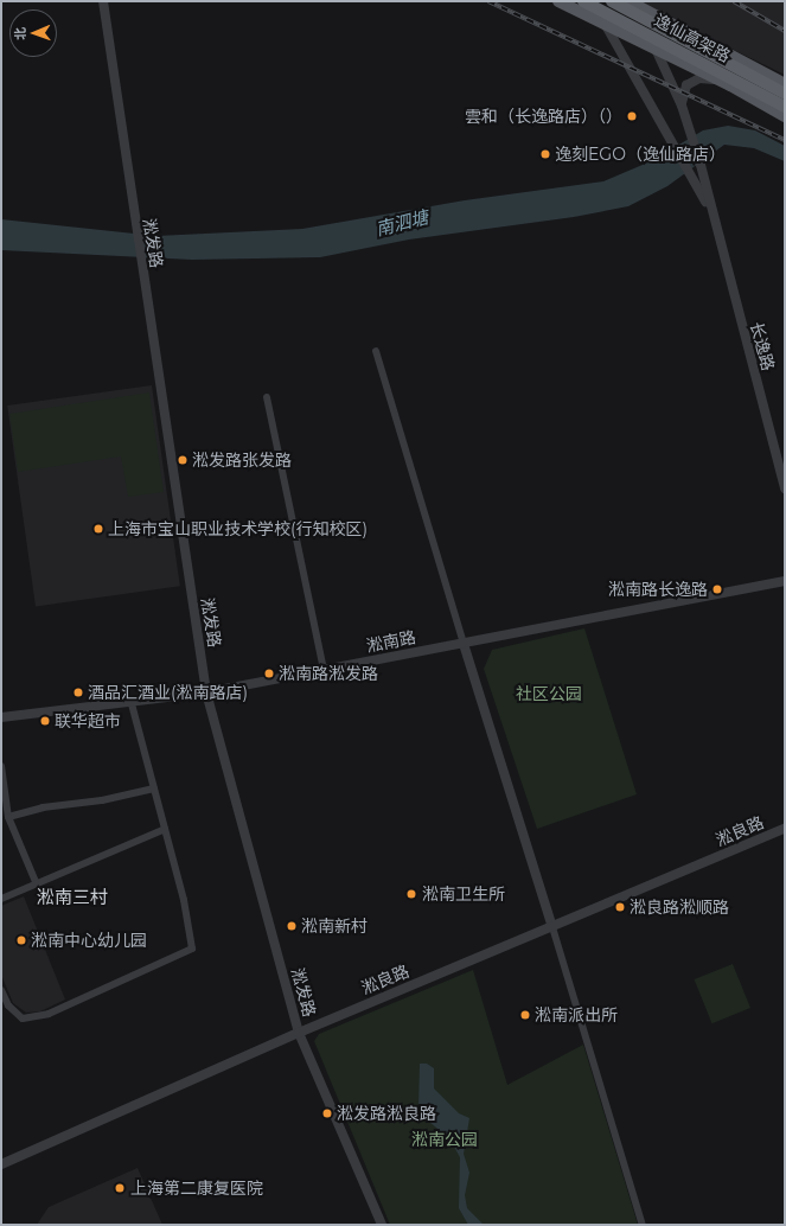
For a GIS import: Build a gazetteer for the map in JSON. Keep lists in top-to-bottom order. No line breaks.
{"streets":{"highway":["逸仙高架路"],"street":["淞发路","长逸路","淞南路","淞良路"]},"crossings":[["淞发路","淞南路"],["淞发路","淞良路"]],"districts":["淞南三村"],"water":["南泗塘"],"parks":["社区公园","淞南公园"],"places":["雲和（长逸路店）（）","逸刻EGO（逸仙路店）","淞发路张发路","上海市宝山职业技术学校(行知校区)","淞南路长逸路","淞南路淞发路","酒品汇酒业(淞南路店)","联华超市","淞南卫生所","淞良路淞顺路","淞南新村","淞南中心幼儿园","淞南派出所","淞发路淞良路","上海第二康复医院"],"north":"left"}
